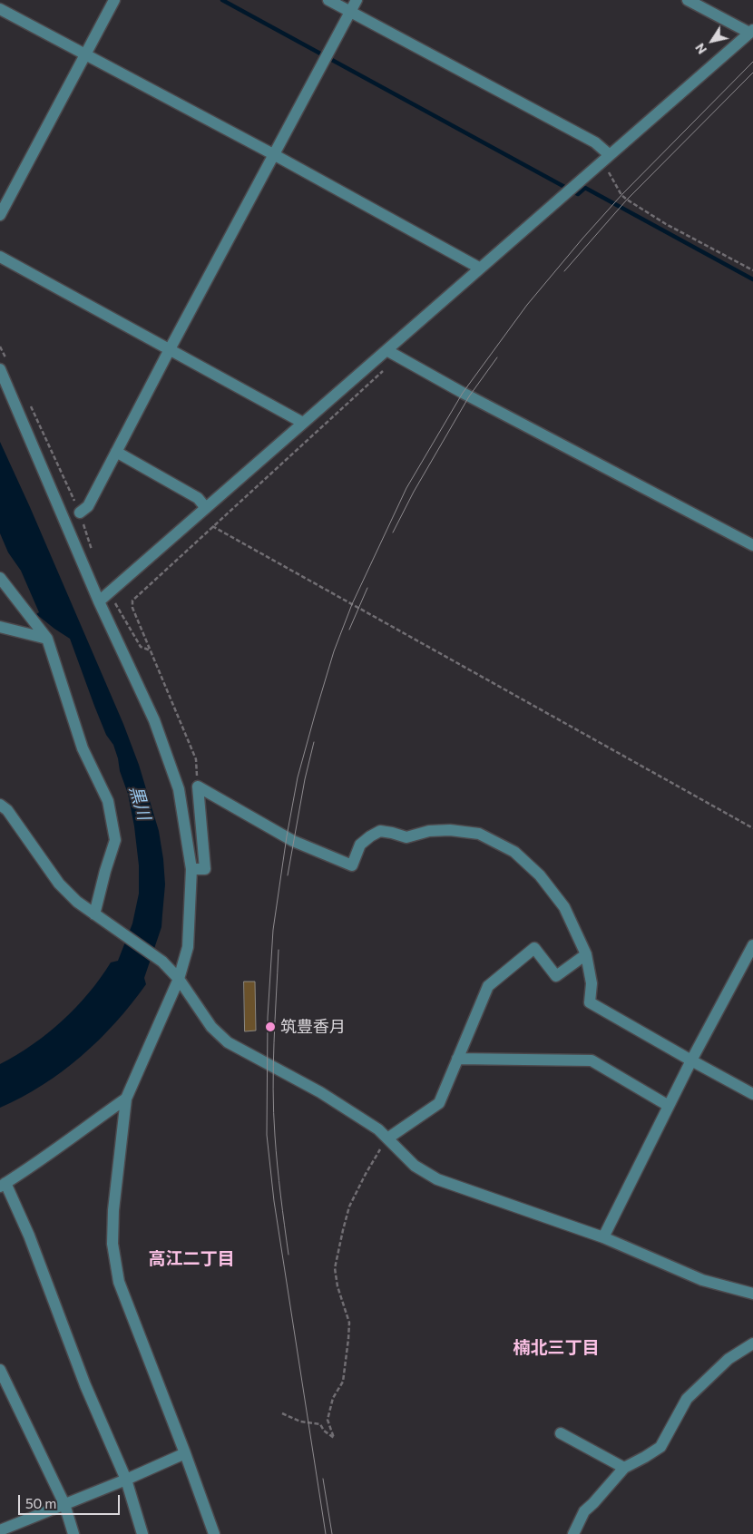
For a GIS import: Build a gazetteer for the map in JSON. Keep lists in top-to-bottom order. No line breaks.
{"districts":["高江二丁目","楠北三丁目"],"water":["黒川"],"places":["筑豊香月"],"scale_bar":"50 m","north":"bottom left"}
